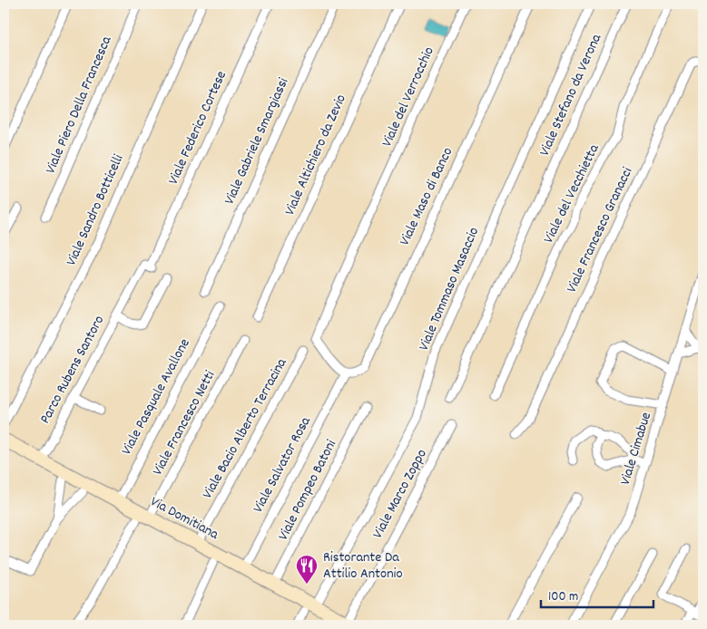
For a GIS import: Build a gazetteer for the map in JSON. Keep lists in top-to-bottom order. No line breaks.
{"streets":{"main road":["Via Domitiana"],"street":["Viale Stefano da Verona","Viale del Verrocchio","Viale Piero Della Francesca","Viale Federico Cortese","Viale Gabriele Smargiassi","Viale Altichiero da Zevio","Viale del Vecchietta","Viale Maso di Banco","Viale Sandro Botticelli","Viale Francesco Granacci","Viale Tommaso Masaccio","Parco Rubens Santoro","Viale Pasquale Avallone","Viale Francesco Netti","Viale Bacio Alberto Terracina","Viale Cimabue","Viale Salvator Rosa","Viale Pompeo Batoni","Viale Marco Zoppo"]},"crossings":[["Viale del Verrocchio","Viale Maso di Banco"],["Viale del Verrocchio","Viale Salvator Rosa"],["Viale Federico Cortese","Parco Rubens Santoro"],["Viale Maso di Banco","Viale Salvator Rosa"],["Viale Tommaso Masaccio","Via Domitiana"],["Parco Rubens Santoro","Via Domitiana"],["Viale Pasquale Avallone","Via Domitiana"],["Viale Francesco Netti","Via Domitiana"],["Viale Bacio Alberto Terracina","Via Domitiana"],["Viale Salvator Rosa","Via Domitiana"],["Viale Pompeo Batoni","Via Domitiana"],["Viale Marco Zoppo","Via Domitiana"]],"places":{"restaurant":["Ristorante Da Attilio Antonio"]},"scale_bar":"100 m"}
